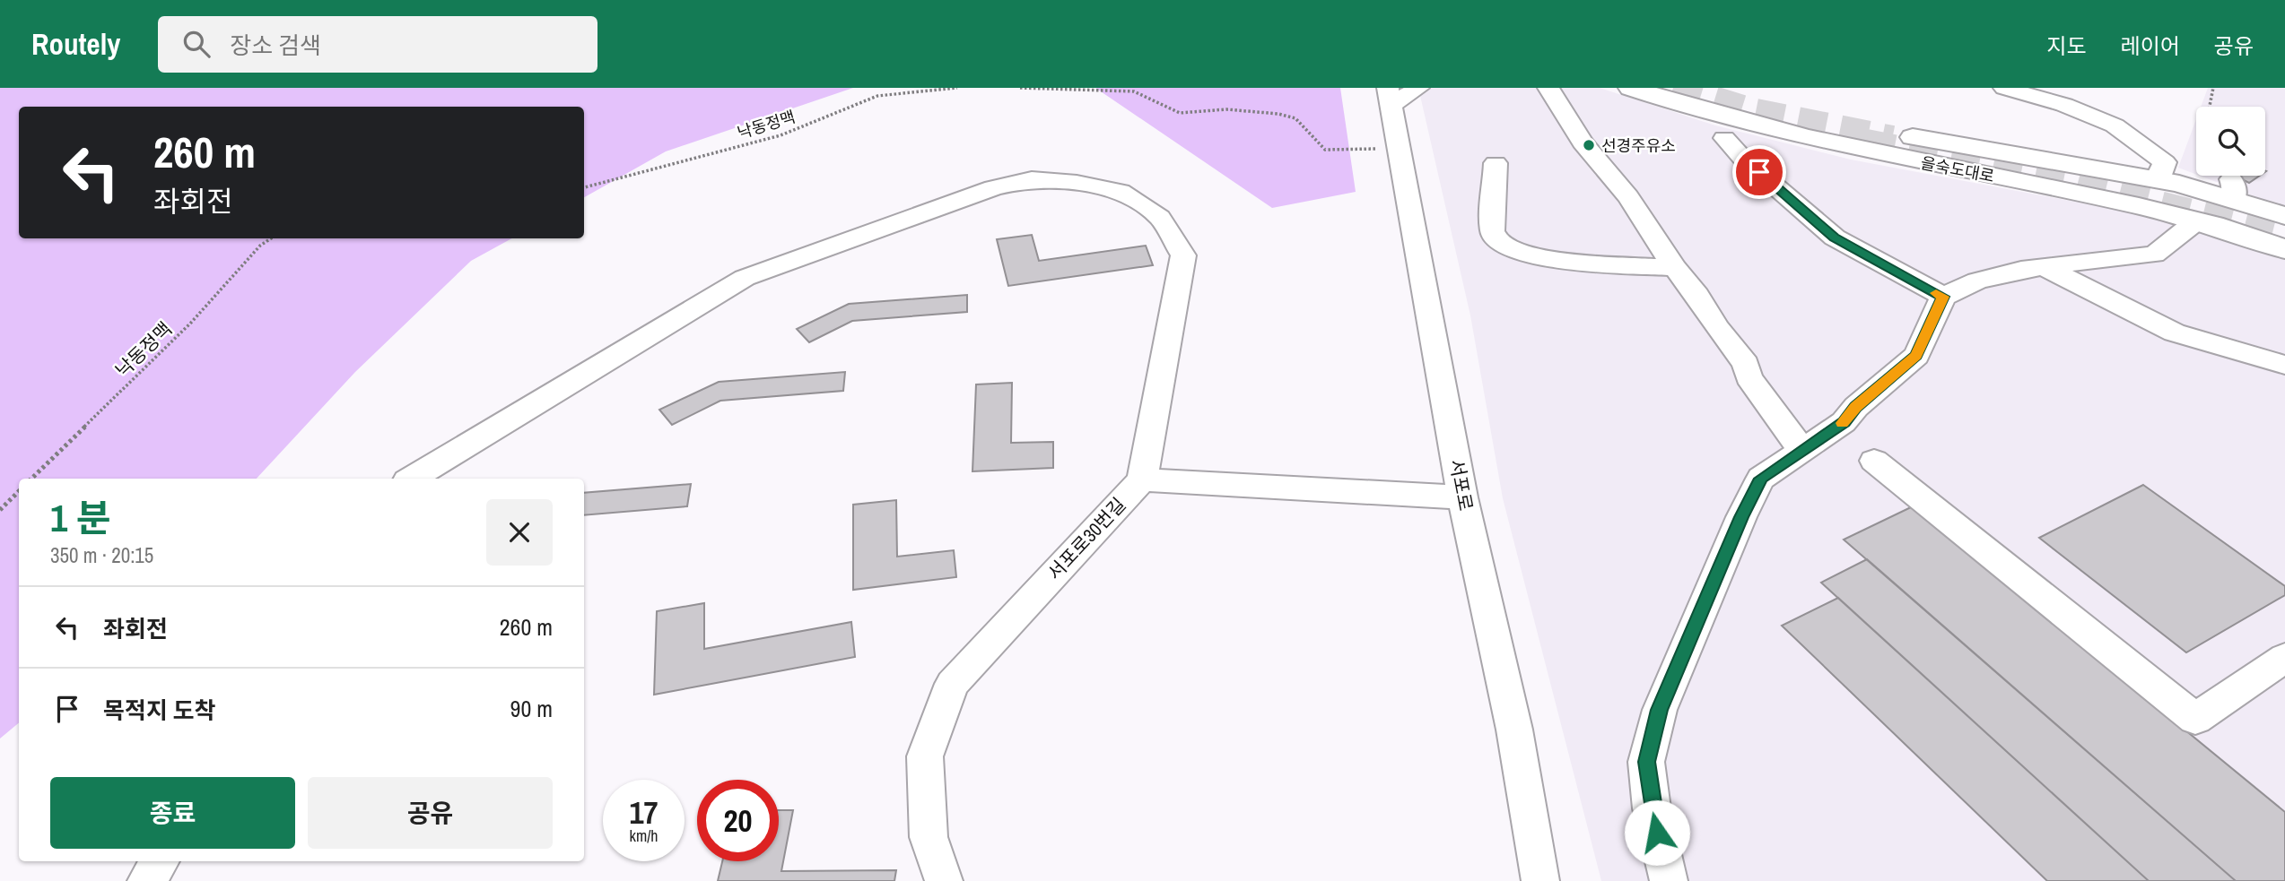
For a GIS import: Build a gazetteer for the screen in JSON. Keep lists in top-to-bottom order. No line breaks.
{"streets":{"main road":["을숙도대로"],"street":["서포로","서포로30번길"],"path":["낙동정맥"]},"places":["선경주유소"],"page":{"header":"Routely","search":"장소 검색","nav":["지도","레이어","공유"],"turn":["260 m","좌회전"],"heading":["1 분","350 m · 20:15"],"list":[{"name":"좌회전","value":"260 m"},{"name":"목적지 도착","value":"90 m"}],"buttons":["종료","공유"],"speed":"17 km/h","limit":"20"}}
